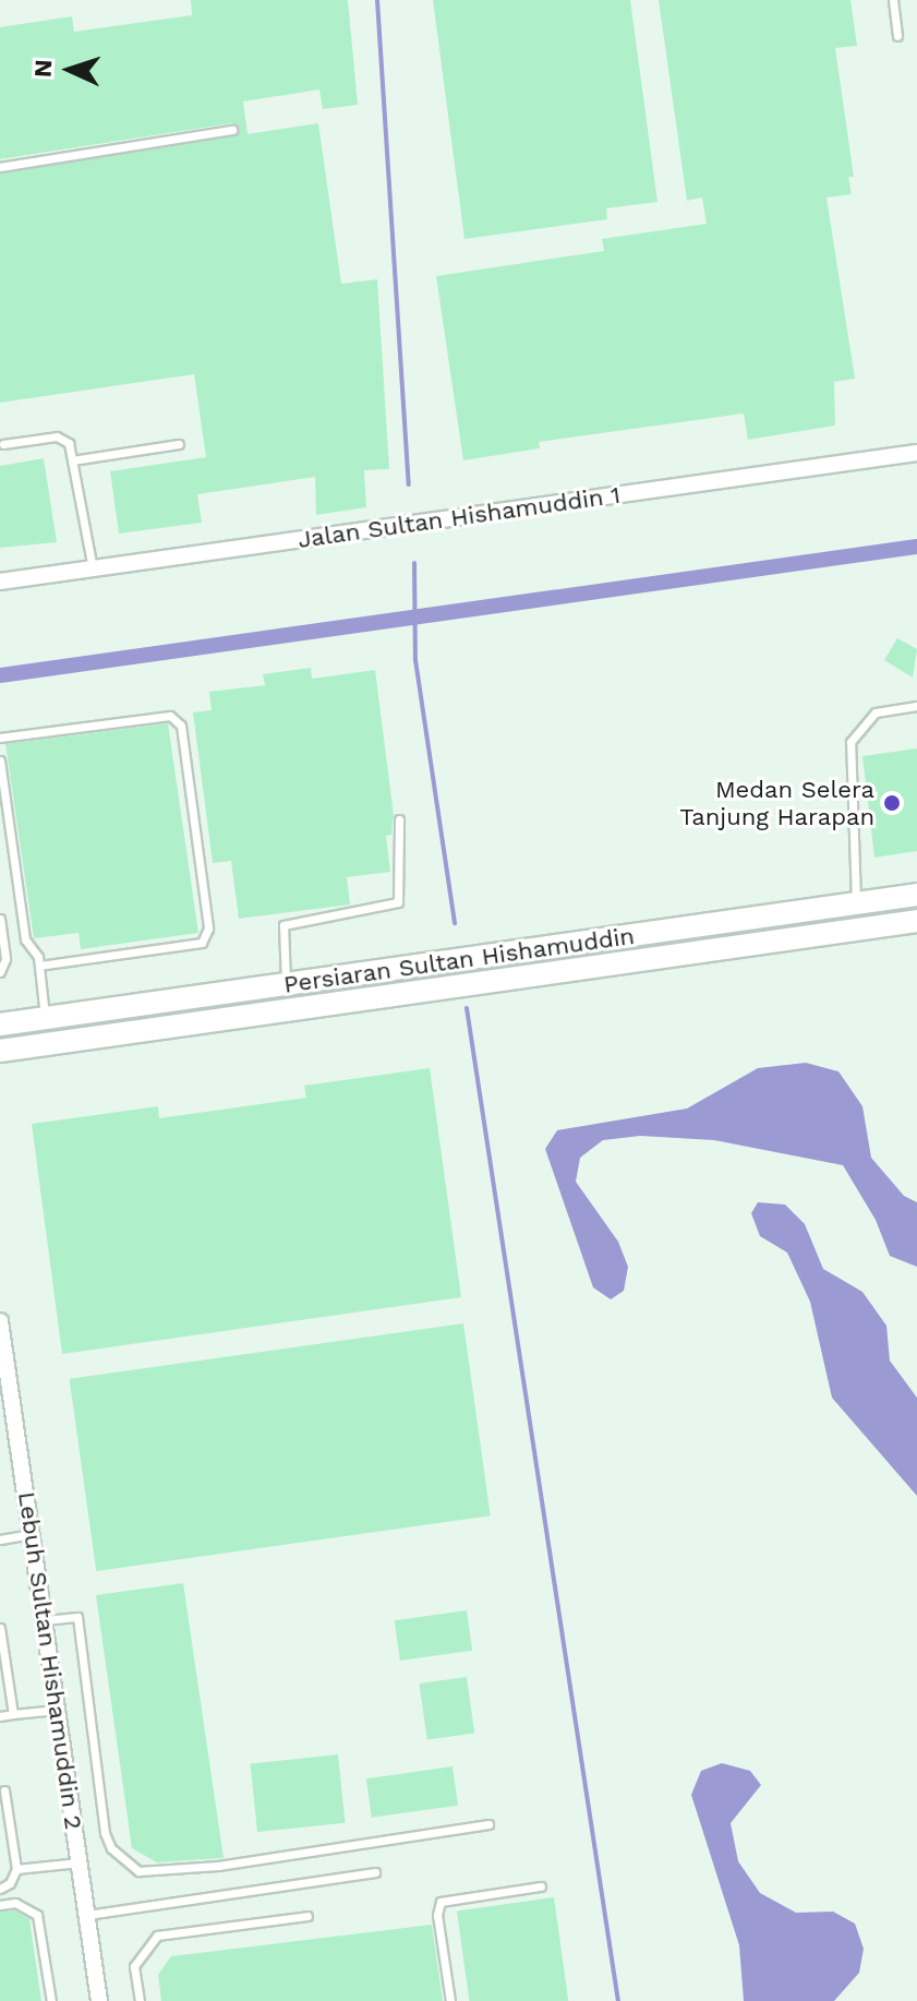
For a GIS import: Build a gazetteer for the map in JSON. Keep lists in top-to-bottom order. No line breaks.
{"streets":{"street":["Jalan Sultan Hishamuddin 1","Persiaran Sultan Hishamuddin","Lebuh Sultan Hishamuddin 2"]},"places":["Medan Selera Tanjung Harapan"],"north":"left"}
